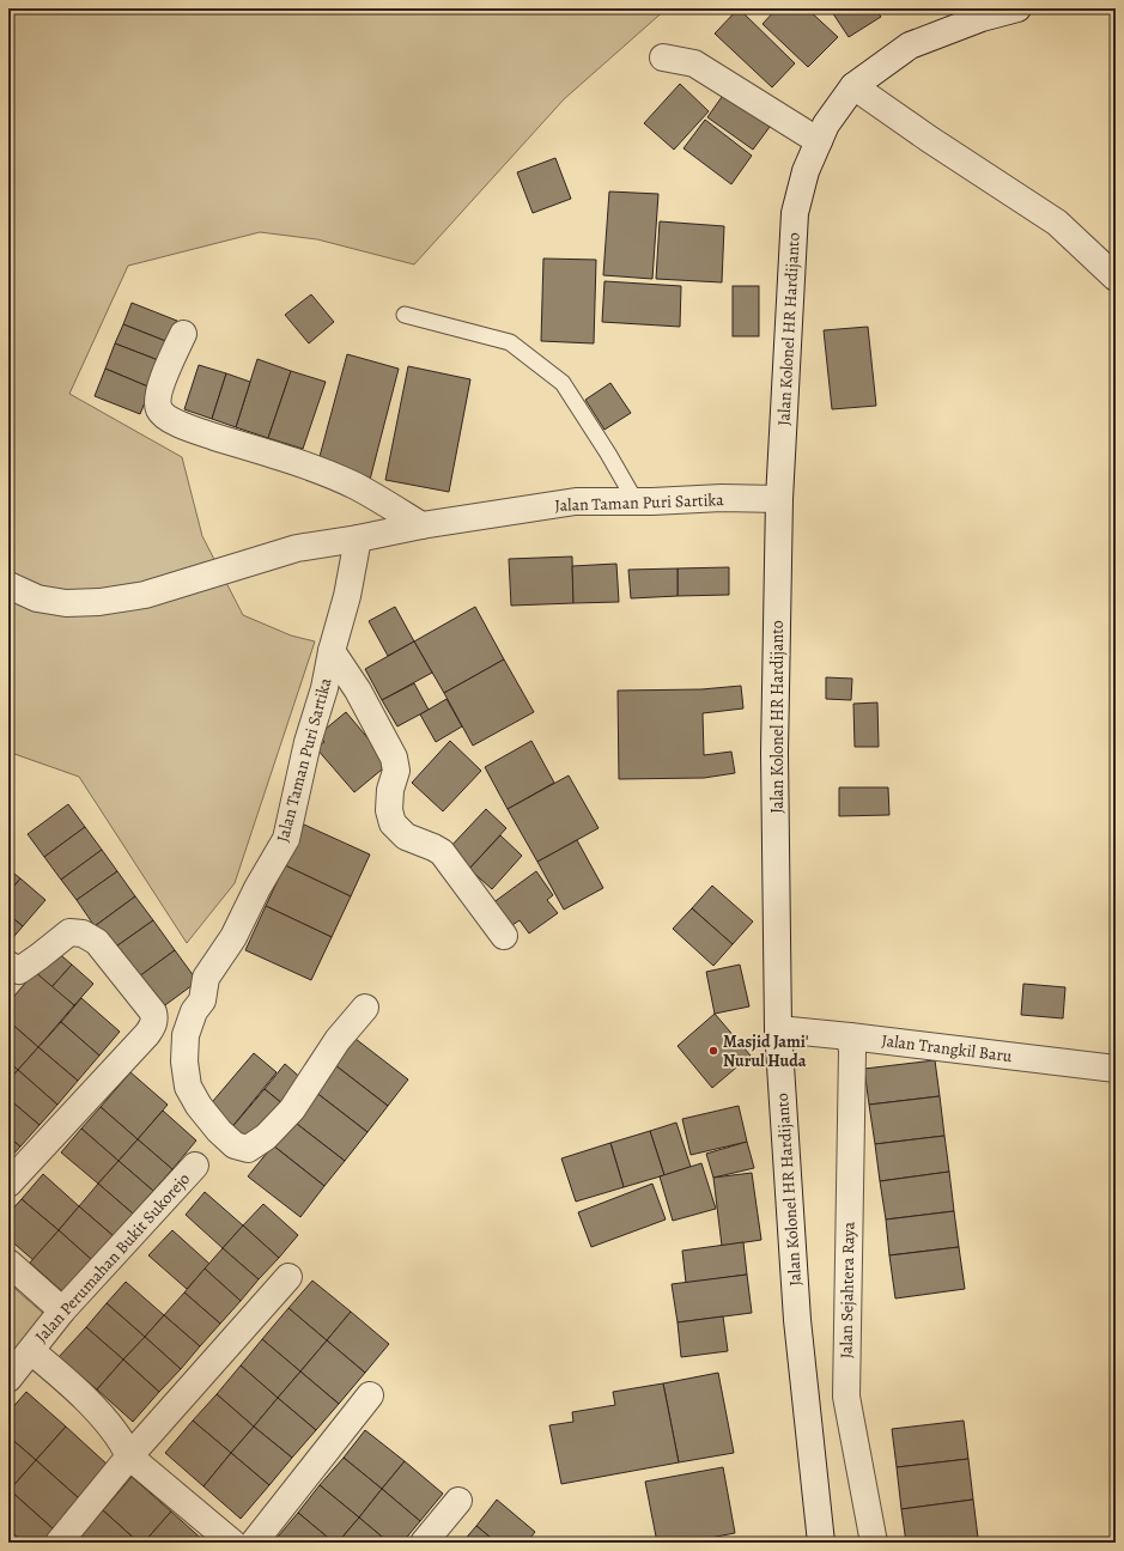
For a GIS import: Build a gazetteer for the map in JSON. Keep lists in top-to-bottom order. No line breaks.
{"streets":{"street":["Jalan Kolonel HR Hardijanto","Jalan Taman Puri Sartika","Jalan Trangkil Baru","Jalan Perumahan Bukit Sukorejo","Jalan Sejahtera Raya"]},"crossings":[["Jalan Kolonel HR Hardijanto","Jalan Taman Puri Sartika"],["Jalan Kolonel HR Hardijanto","Jalan Trangkil Baru"],["Jalan Trangkil Baru","Jalan Sejahtera Raya"]],"places":["Masjid Jami' Nurul Huda"]}
